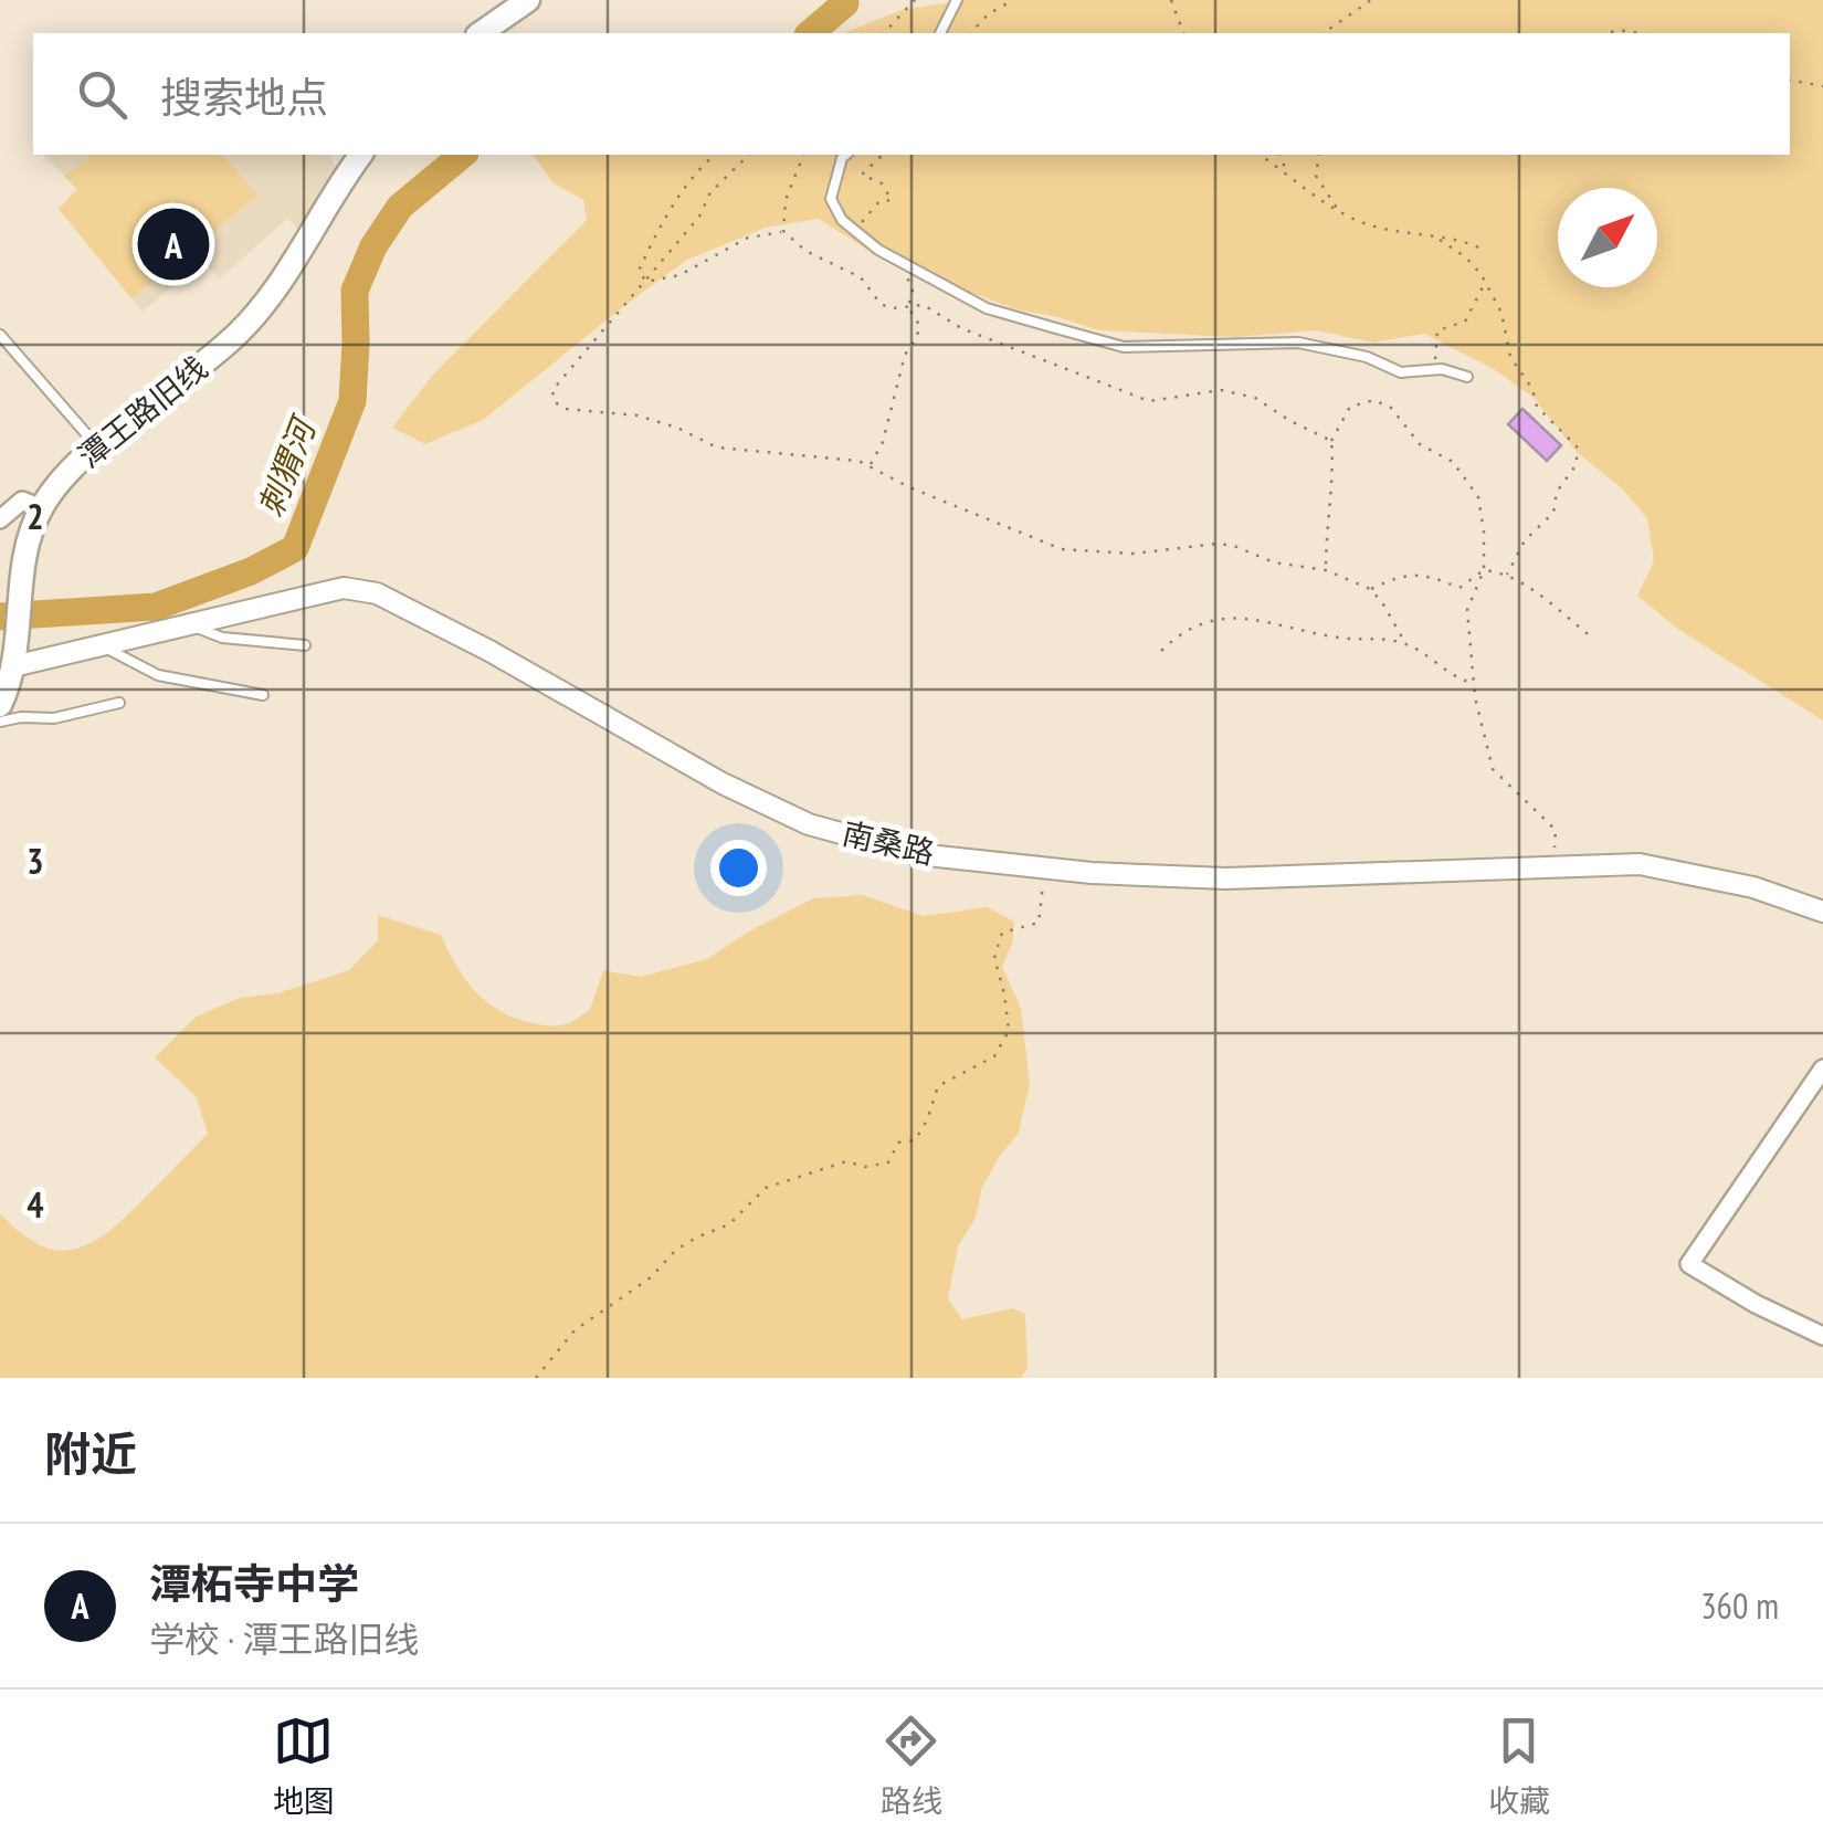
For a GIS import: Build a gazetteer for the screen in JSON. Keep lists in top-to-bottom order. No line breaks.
{"streets":{"main road":["潭王路旧线"],"street":["南桑路"]},"crossings":[["潭王路旧线","南桑路"]],"water":["刺猬河"],"north":"top right","page":{"search":"搜索地点","pins":"A","heading":"附近","list":[{"mark":"A","name":"潭柘寺中学","note":"学校 · 潭王路旧线","value":"360 m"}],"nav":["地图","路线","收藏"]},"grid":{"rows":["2","3","4"]}}
